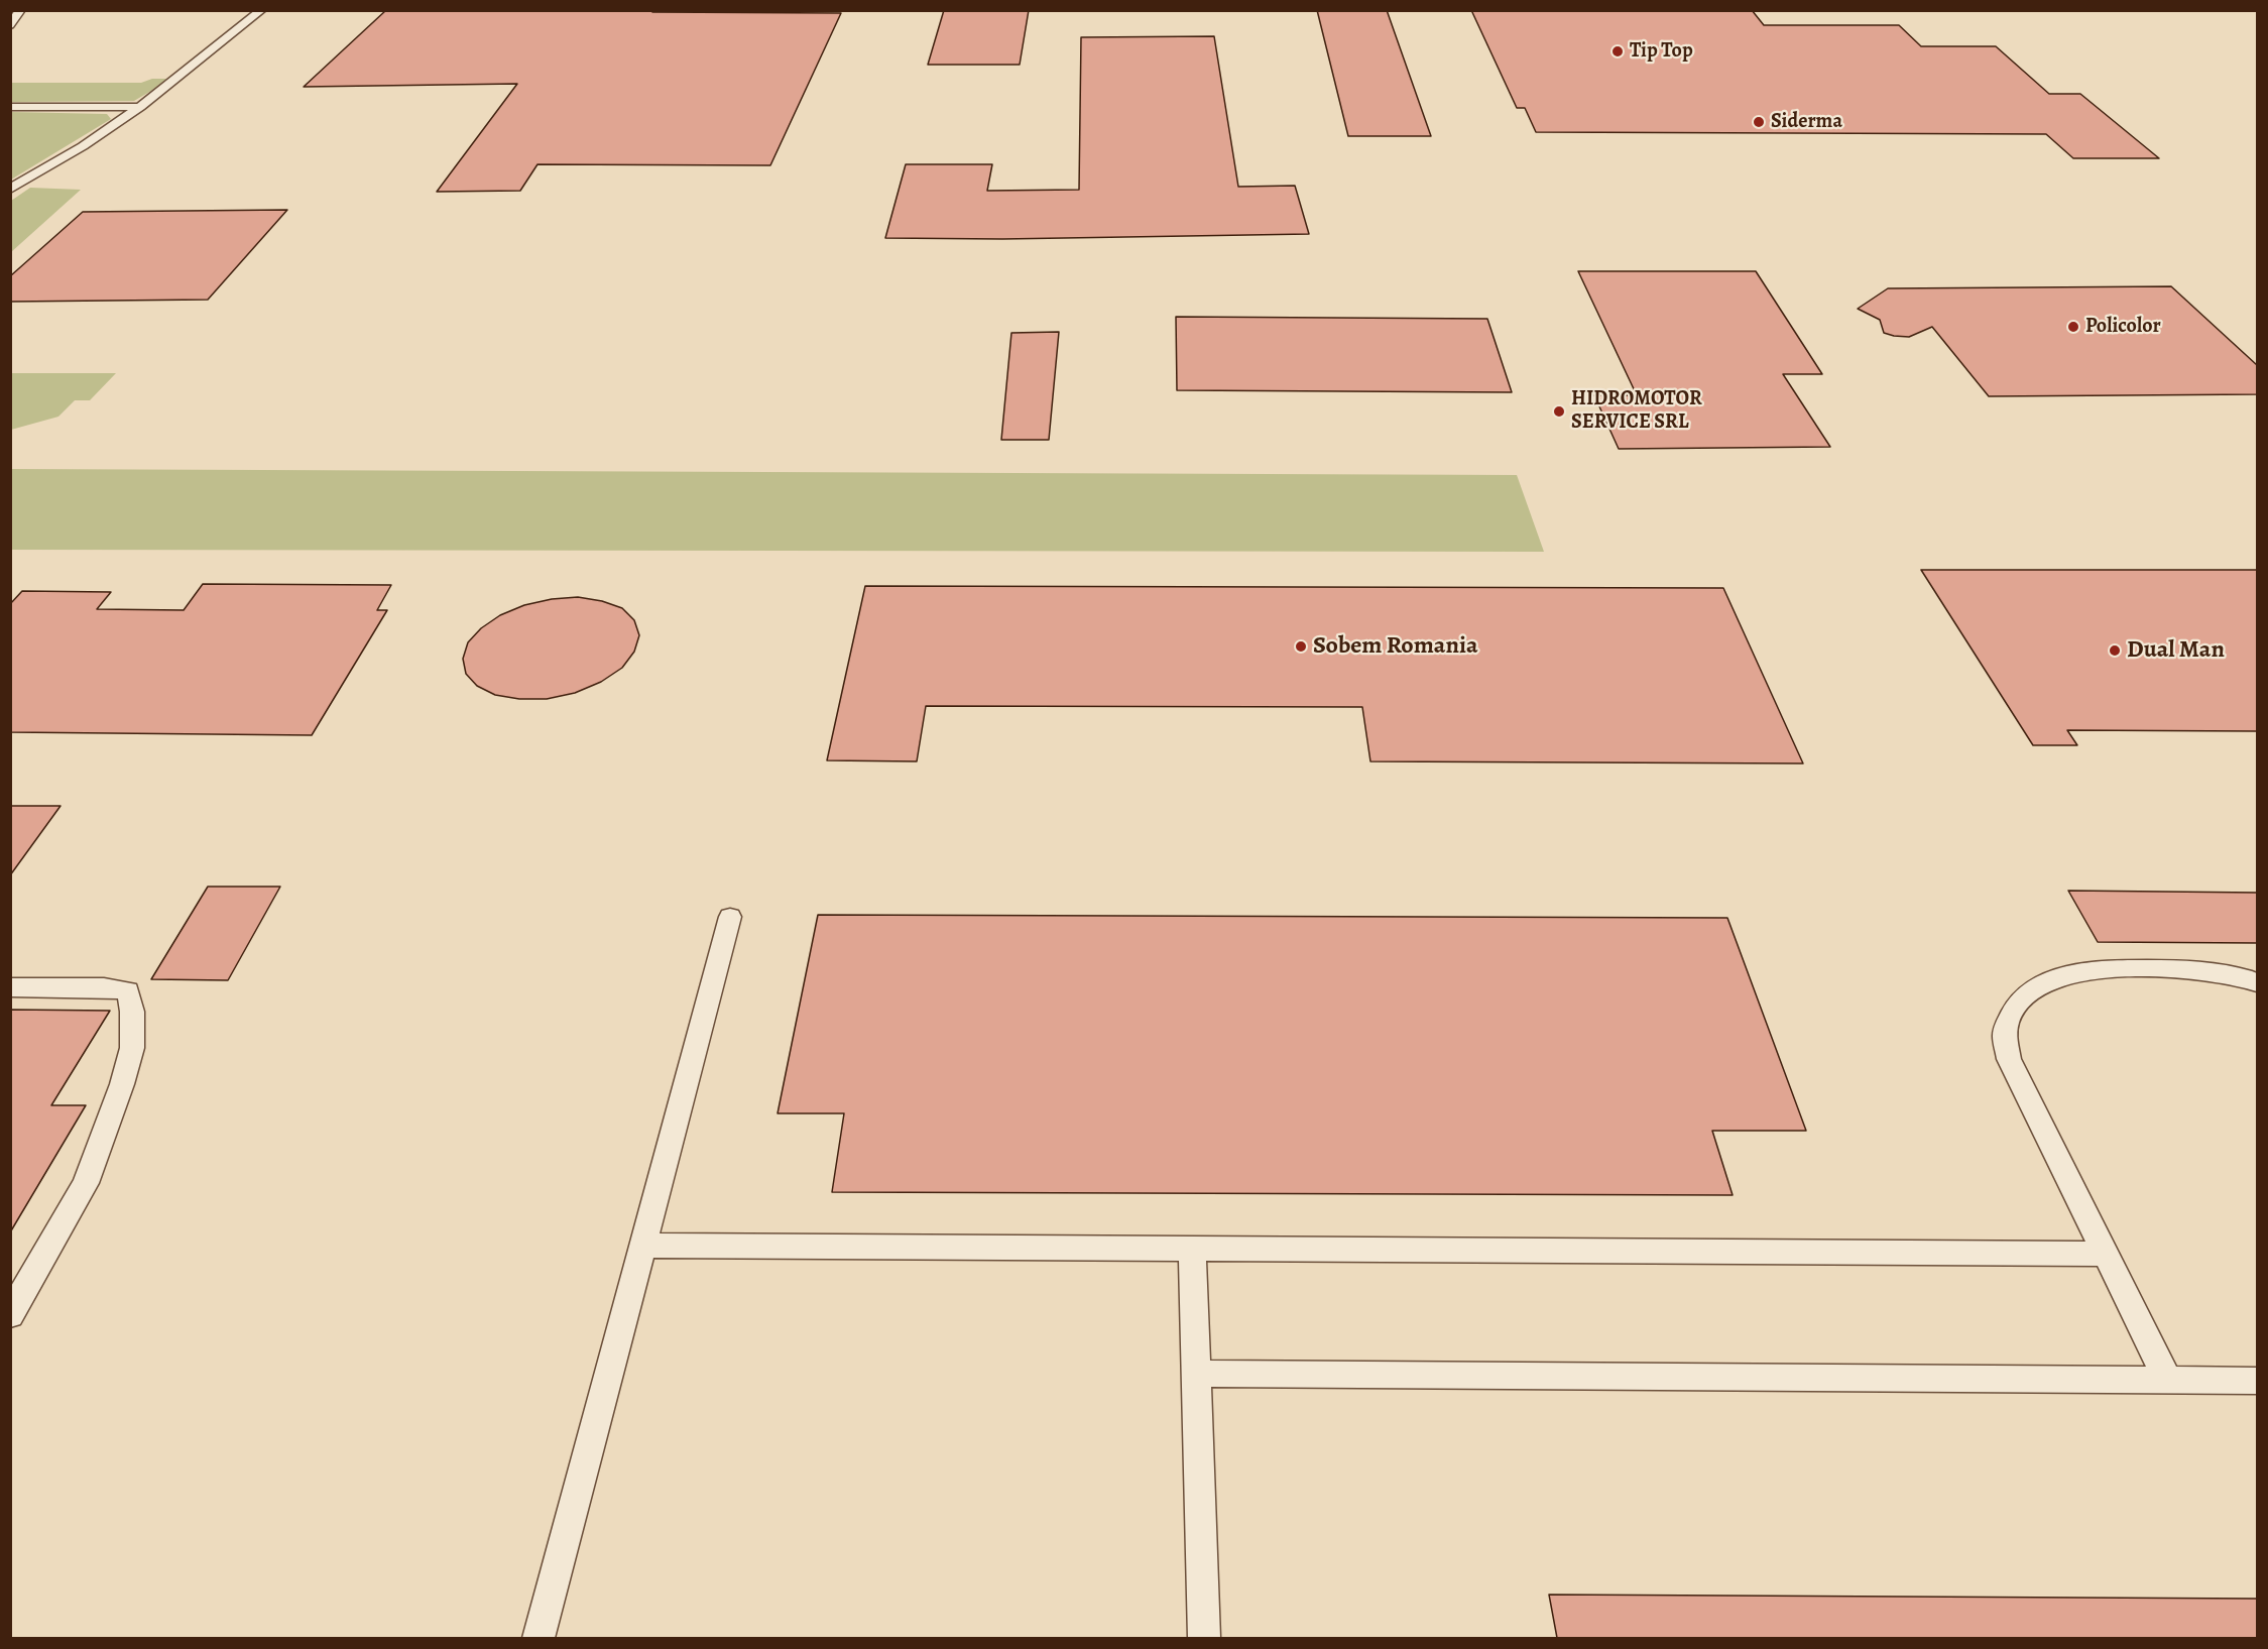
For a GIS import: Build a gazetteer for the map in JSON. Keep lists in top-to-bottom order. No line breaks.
{"places":["Tip Top","Siderma","Policolor","HIDROMOTOR SERVICE SRL","Sobem Romania","Dual Man"]}
